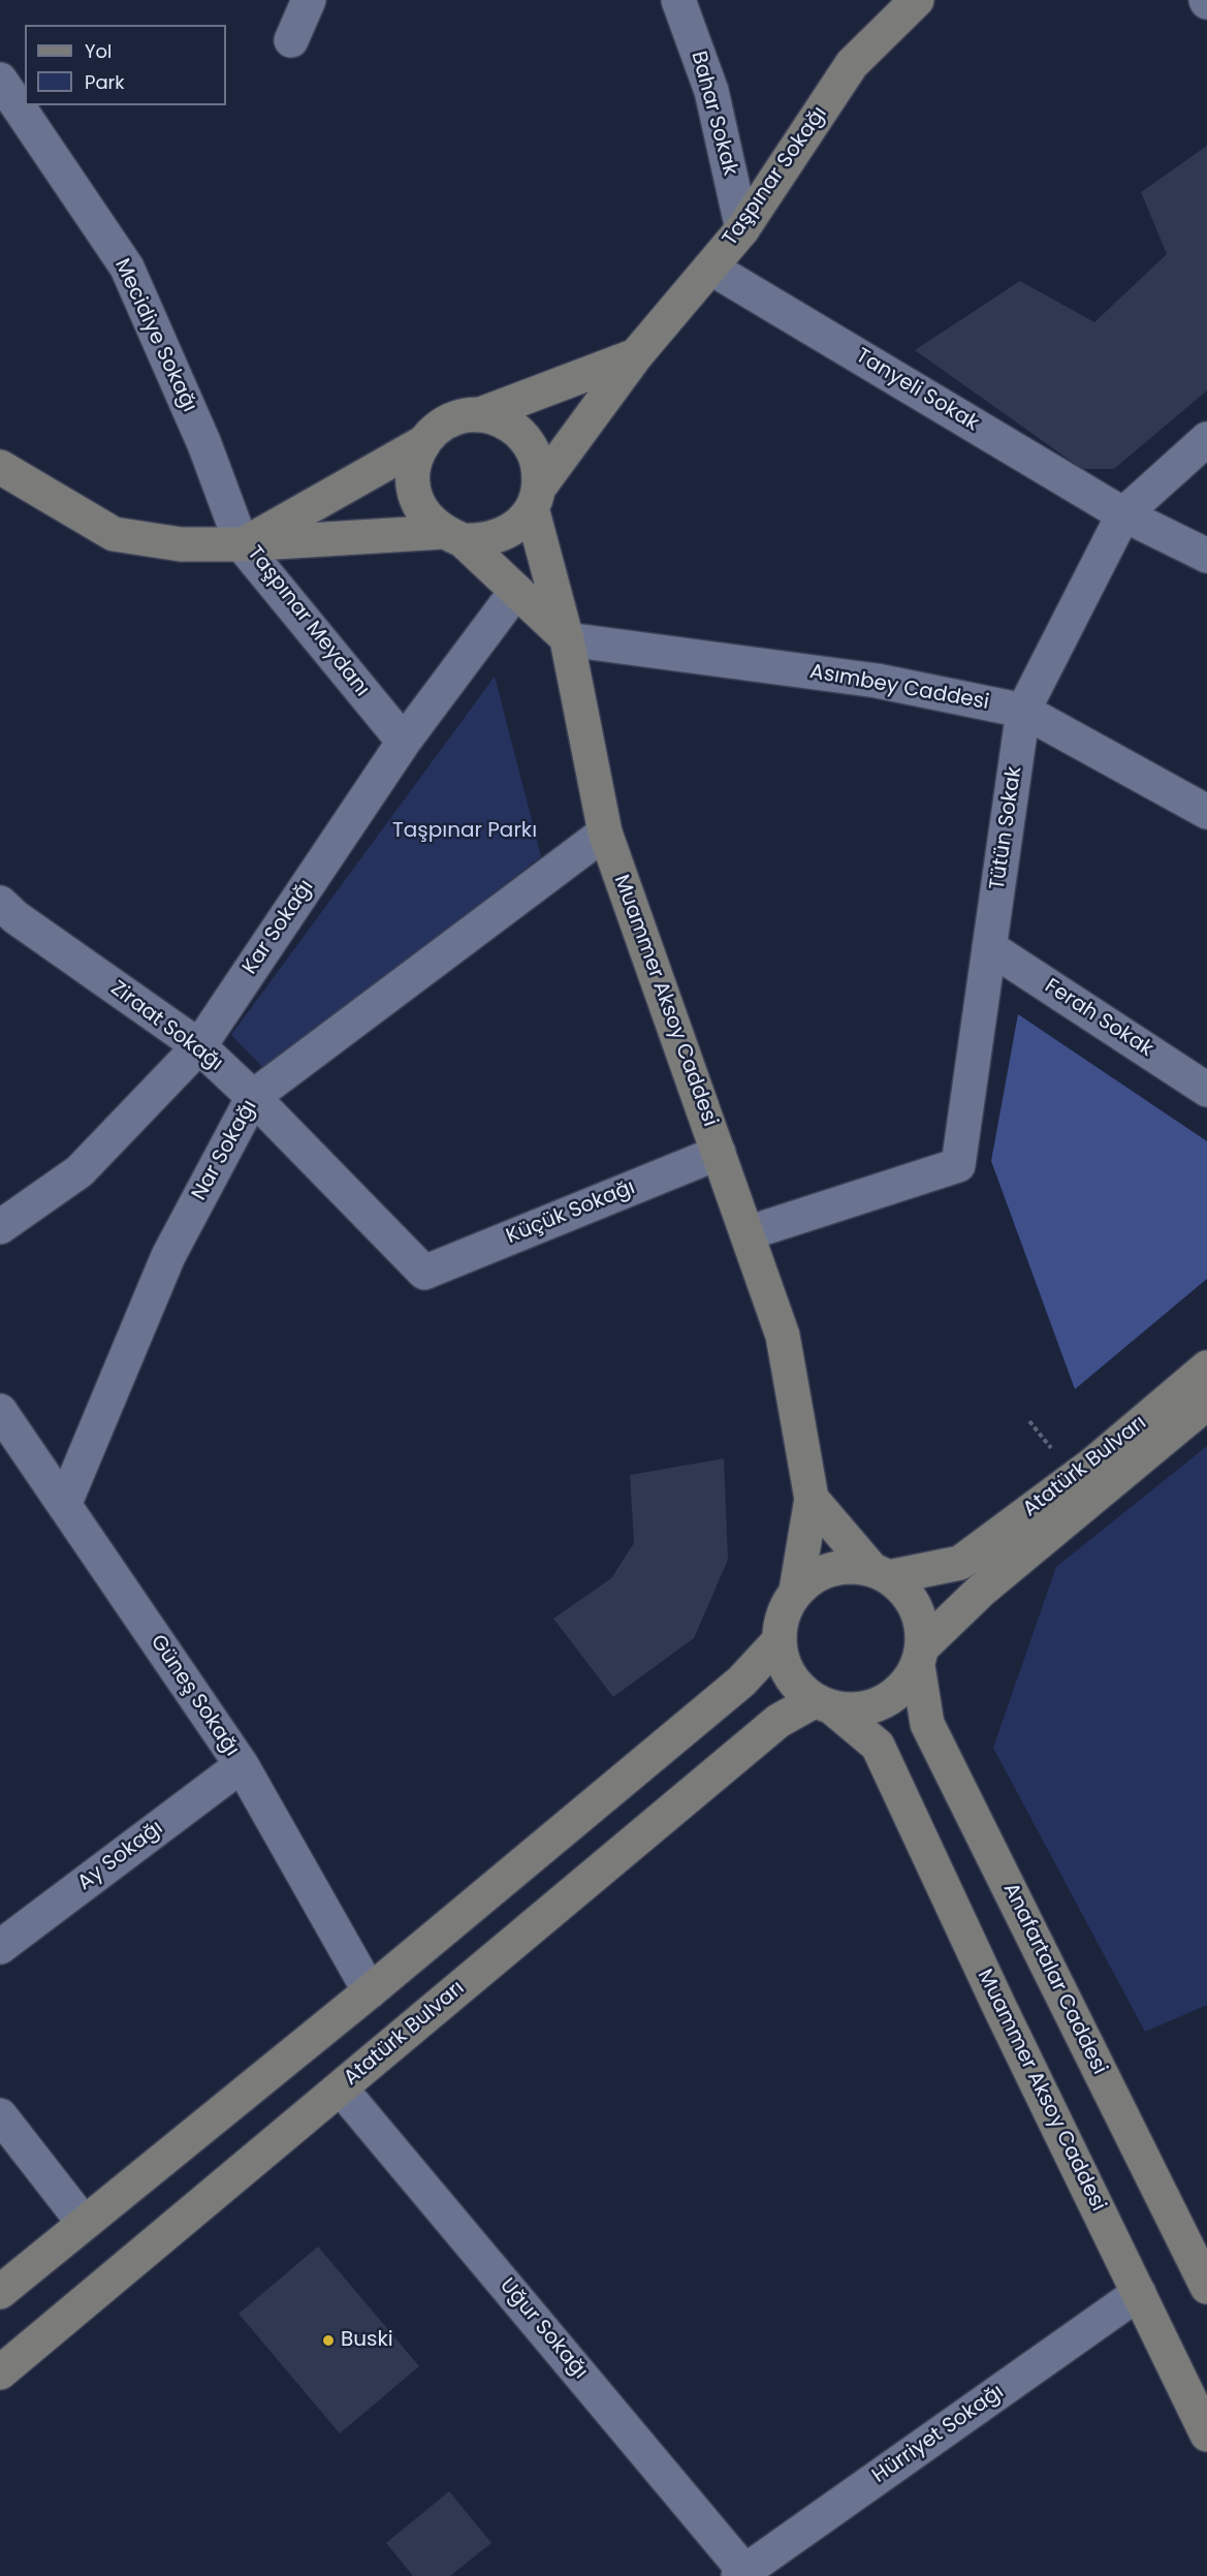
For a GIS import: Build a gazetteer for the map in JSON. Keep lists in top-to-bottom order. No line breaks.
{"streets":{"main road":["Taşpınar Sokağı","Taşpınar Meydanı","Muammer Aksoy Caddesi","Atatürk Bulvarı","Anafartalar Caddesi"],"street":["Bahar Sokak","Mecidiye Sokağı","Tanyeli Sokak","Asımbey Caddesi","Tütün Sokak","Kar Sokağı","Ferah Sokak","Ziraat Sokağı","Nar Sokağı","Küçük Sokağı","Güneş Sokağı","Ay Sokağı","Uğur Sokağı","Hürriyet Sokağı"]},"crossings":[["Bahar Sokak","Taşpınar Sokağı"],["Taşpınar Sokağı","Tanyeli Sokak"],["Taşpınar Sokağı","Taşpınar Meydanı"],["Mecidiye Sokağı","Taşpınar Meydanı"],["Tanyeli Sokak","Tütün Sokak"],["Taşpınar Meydanı","Asımbey Caddesi"],["Taşpınar Meydanı","Kar Sokağı"],["Taşpınar Meydanı","Muammer Aksoy Caddesi"],["Asımbey Caddesi","Tütün Sokak"],["Asımbey Caddesi","Muammer Aksoy Caddesi"],["Tütün Sokak","Muammer Aksoy Caddesi"],["Tütün Sokak","Ferah Sokak"],["Kar Sokağı","Ziraat Sokağı"],["Muammer Aksoy Caddesi","Nar Sokağı"],["Muammer Aksoy Caddesi","Küçük Sokağı"],["Muammer Aksoy Caddesi","Atatürk Bulvarı"],["Muammer Aksoy Caddesi","Anafartalar Caddesi"],["Muammer Aksoy Caddesi","Hürriyet Sokağı"],["Ziraat Sokağı","Nar Sokağı"],["Ziraat Sokağı","Küçük Sokağı"],["Nar Sokağı","Güneş Sokağı"],["Atatürk Bulvarı","Anafartalar Caddesi"],["Atatürk Bulvarı","Uğur Sokağı"],["Güneş Sokağı","Ay Sokağı"],["Uğur Sokağı","Hürriyet Sokağı"]],"parks":["Taşpınar Parkı"],"places":["Buski"],"legend":["Yol","Park"]}
